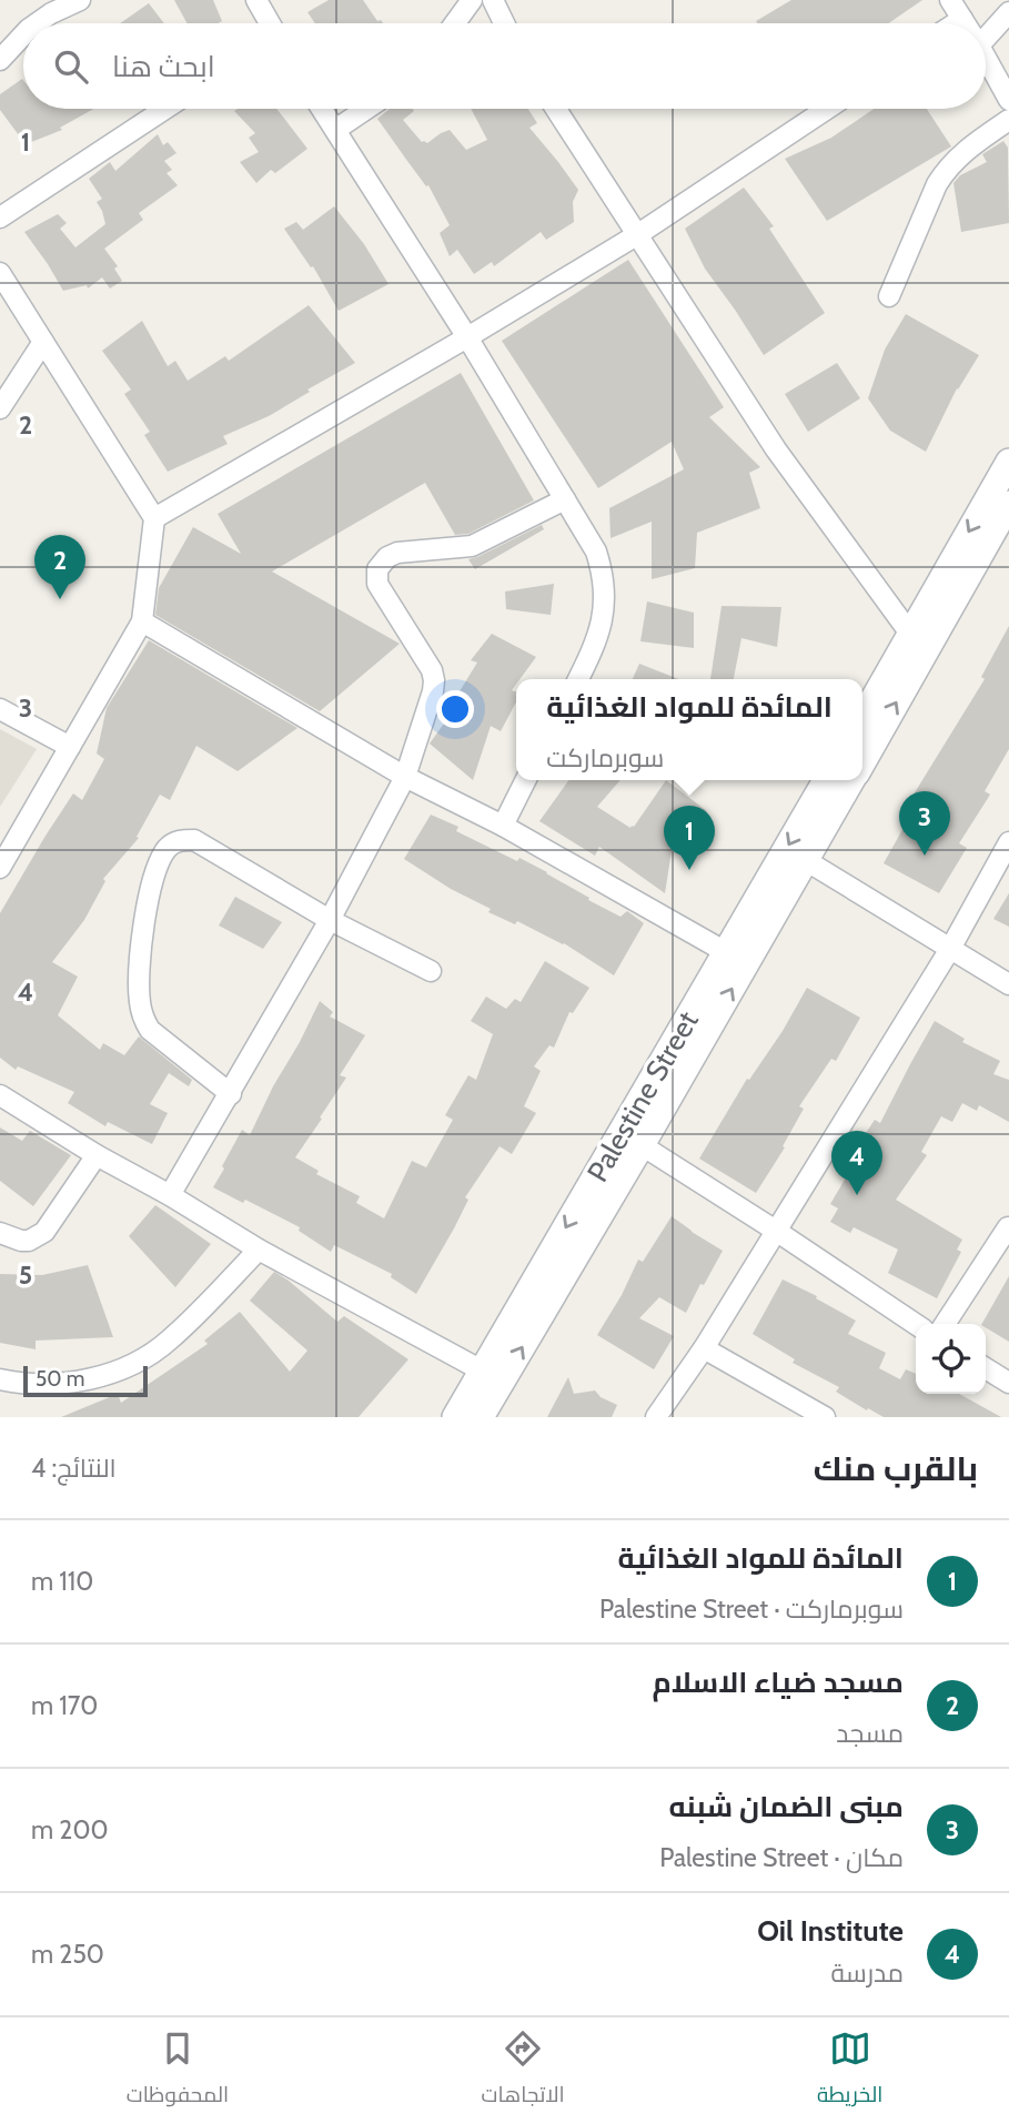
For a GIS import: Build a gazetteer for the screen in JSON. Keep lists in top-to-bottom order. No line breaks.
{"streets":{"street":["Palestine Street"]},"scale_bar":"50 m","page":{"search":"ابحث هنا","pins":["2","3","1","4"],"popup":["المائدة للمواد الغذائية","سوبرماركت"],"scale":"50 m","heading":["بالقرب منك","النتائج: 4"],"list":[{"mark":"1","name":"المائدة للمواد الغذائية","note":"سوبرماركت · Palestine Street","value":"110 m"},{"mark":"2","name":"مسجد ضياء الاسلام","note":"مسجد","value":"170 m"},{"mark":"3","name":"مبنى الضمان شبنه","note":"مكان · Palestine Street","value":"200 m"},{"mark":"4","name":"Oil Institute","note":"مدرسة","value":"250 m"}],"nav":["الخريطة","الاتجاهات","المحفوظات"]},"grid":{"rows":["1","2","3","4","5"]}}
